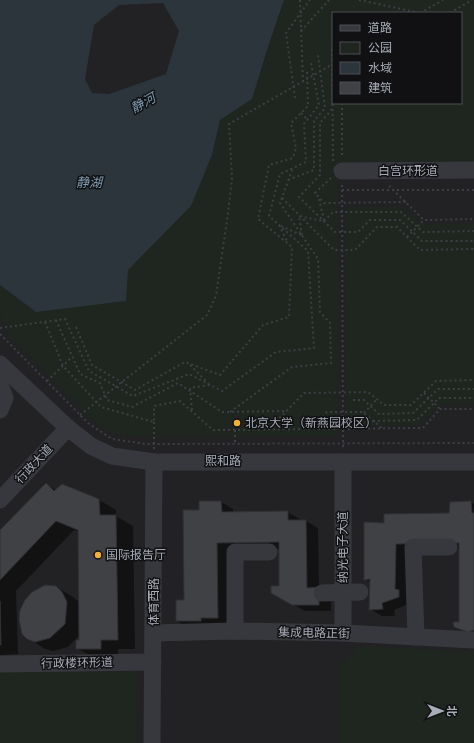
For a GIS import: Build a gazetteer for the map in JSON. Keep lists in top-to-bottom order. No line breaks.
{"streets":{"street":["白宫环形道","熙和路","行政大道","纳光电子大道","体育西路","集成电路正街","行政楼环形道"]},"crossings":[["熙和路","行政大道"],["熙和路","纳光电子大道"],["熙和路","体育西路"],["纳光电子大道","集成电路正街"],["体育西路","集成电路正街"],["体育西路","行政楼环形道"]],"water":["静河","静湖"],"places":["北京大学（新燕园校区）","国际报告厅"],"legend":["道路","公园","水域","建筑"],"north":"right"}
